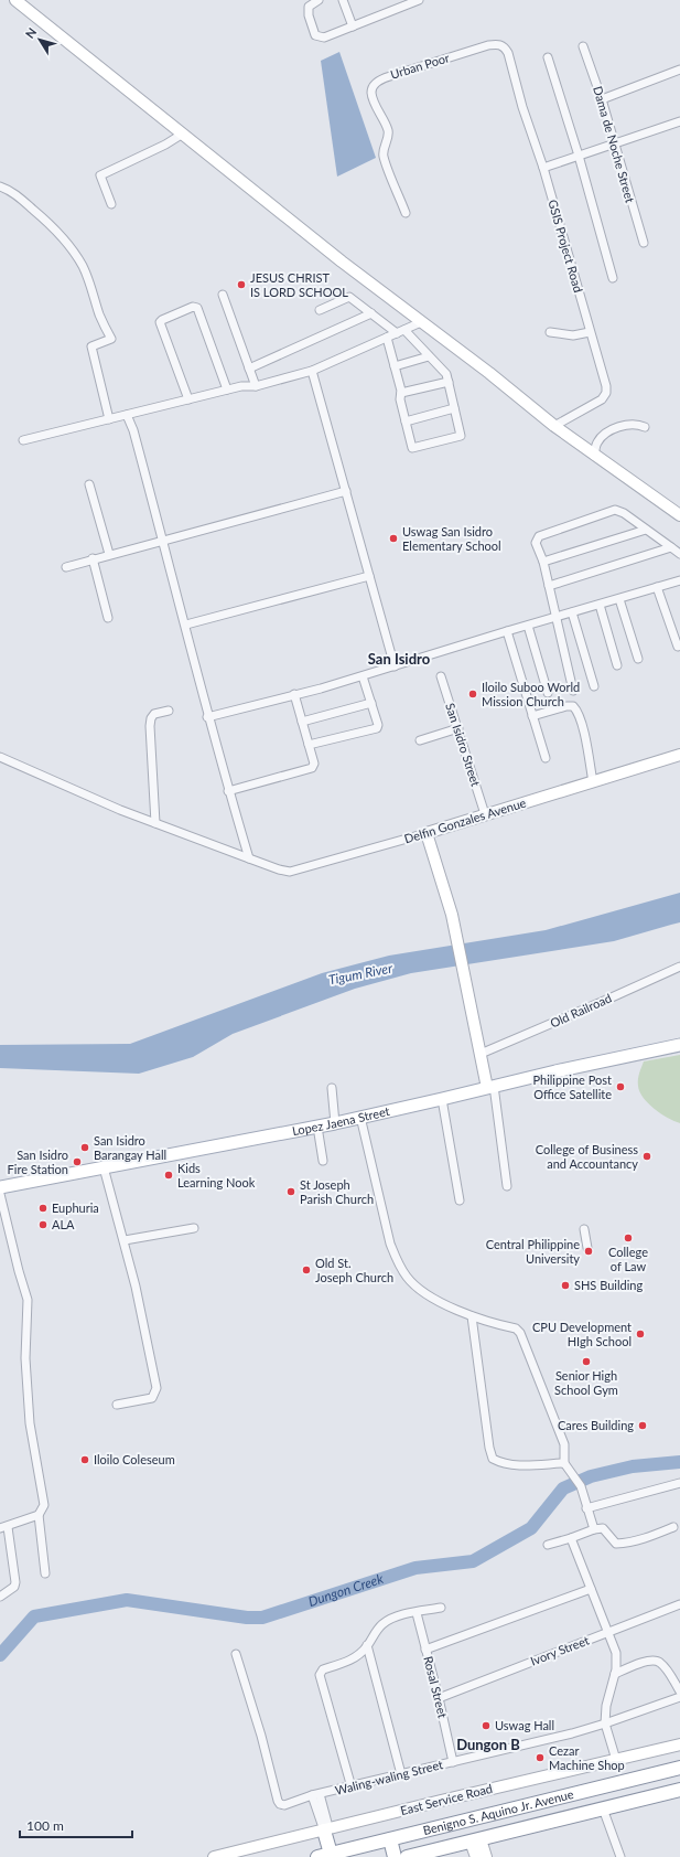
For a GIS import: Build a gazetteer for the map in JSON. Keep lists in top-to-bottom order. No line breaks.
{"streets":{"highway":["Benigno S. Aquino Jr. Avenue"],"main road":["Lopez Jaena Street"],"street":["Urban Poor","Dama de Noche Street","GSIS Project Road","San Isidro Street","Delfin Gonzales Avenue","Old Railroad","Ivory Street","Rosal Street","Waling-waling Street","East Service Road"]},"crossings":[["Urban Poor","GSIS Project Road"],["San Isidro Street","Delfin Gonzales Avenue"],["Ivory Street","Rosal Street"],["Rosal Street","Waling-waling Street"]],"districts":["San Isidro","Dungon B"],"water":["Tigum River","Dungon Creek"],"places":["JESUS CHRIST IS LORD SCHOOL","Uswag San Isidro Elementary School","Iloilo Suboo World Mission Church","Philippine Post Office Satellite","San Isidro Barangay Hall","College of Business and Accountancy","San Isidro Fire Station","Kids Learning Nook","St Joseph Parish Church","Euphuria","ALA","College of Law","Central Philippine University","Old St. Joseph Church","SHS Building","CPU Development HIgh School","Senior High School Gym","Cares Building","Iloilo Coleseum","Uswag Hall","Cezar Machine Shop"],"scale_bar":"100 m","north":"top left"}
